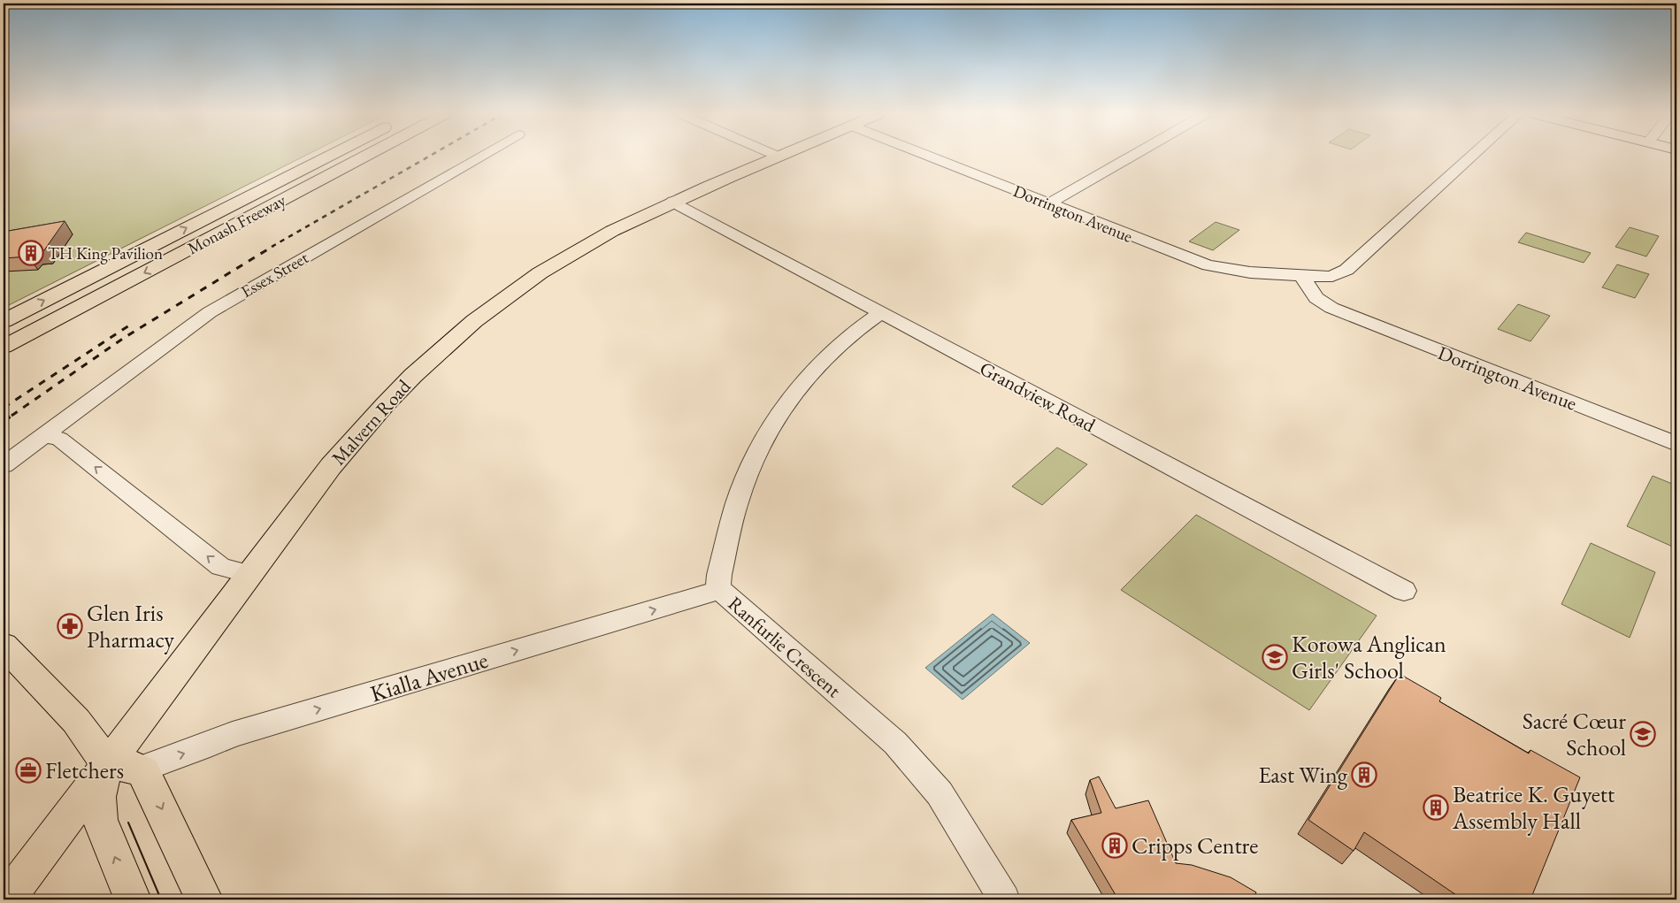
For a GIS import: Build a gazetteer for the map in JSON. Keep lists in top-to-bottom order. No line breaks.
{"streets":{"main road":["Monash Freeway","Malvern Road"],"street":["Dorrington Avenue","Essex Street","Grandview Road","Ranfurlie Crescent","Kialla Avenue"]},"crossings":[["Grandview Road","Malvern Road"],["Grandview Road","Ranfurlie Crescent"],["Malvern Road","Kialla Avenue"],["Ranfurlie Crescent","Kialla Avenue"]],"one_way":["Kialla Avenue"],"places":{"building":["TH King Pavilion","East Wing","Beatrice K. Guyett Assembly Hall","Cripps Centre"],"pharmacy":["Glen Iris Pharmacy"],"school or university":["Korowa Anglican Girls' School","Sacré Cœur School"],"office":["Fletchers"]}}
